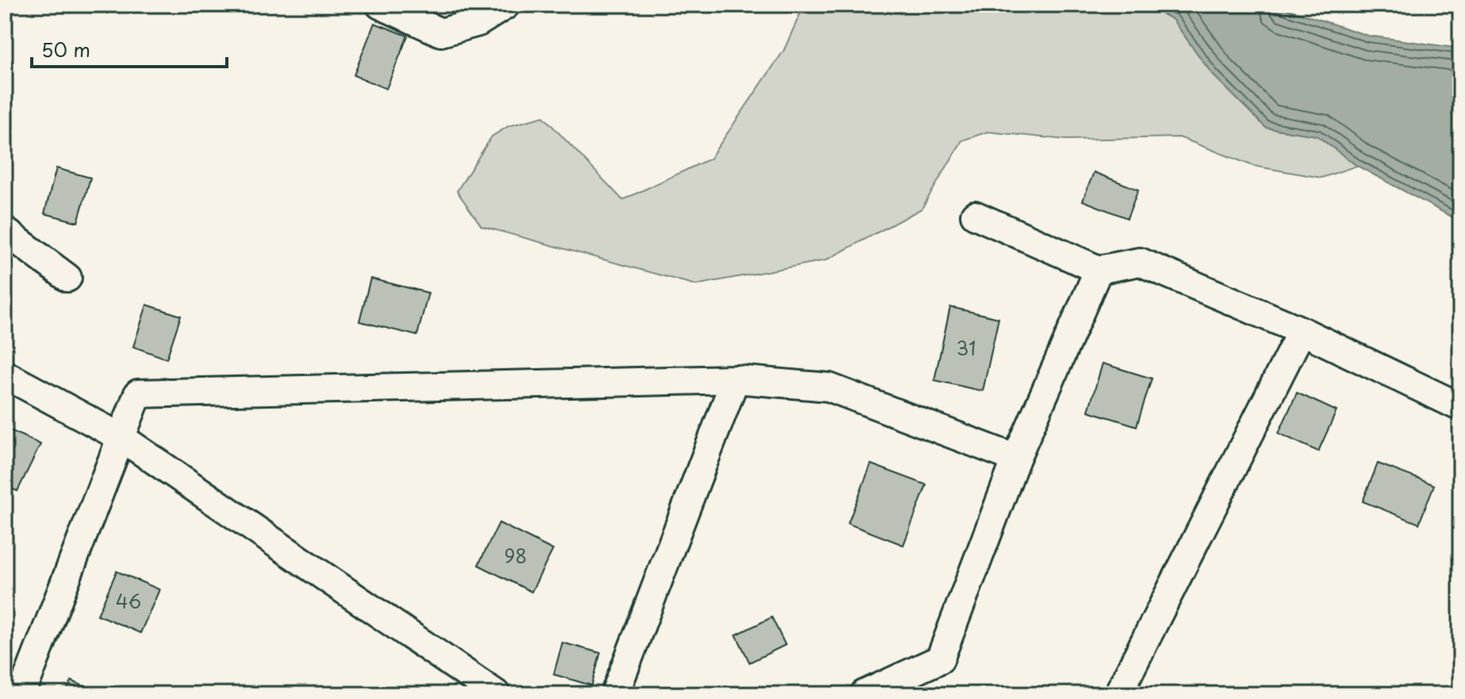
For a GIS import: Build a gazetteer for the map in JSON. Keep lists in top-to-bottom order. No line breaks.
{"house_numbers":["31","98","46"],"scale_bar":"50 m"}
